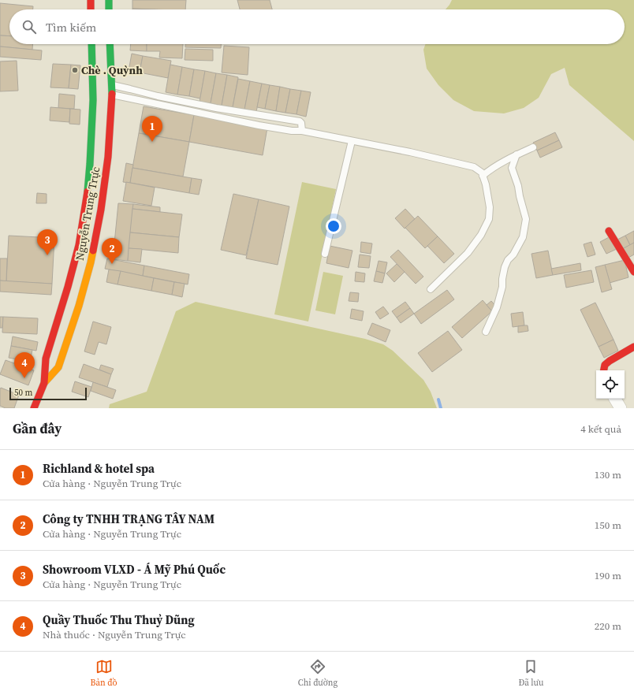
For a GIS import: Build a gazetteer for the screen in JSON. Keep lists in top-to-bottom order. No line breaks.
{"streets":{"main road":["Nguyễn Trung Trực"]},"places":["Chè . Quỳnh"],"scale_bar":"50 m","page":{"search":"Tìm kiếm","pins":["1","3","2","4"],"scale":"50 m","heading":["Gần đây","4 kết quả"],"list":[{"mark":"1","name":"Richland & hotel spa","note":"Cửa hàng · Nguyễn Trung Trực","value":"130 m"},{"mark":"2","name":"Công ty TNHH TRẠNG TÂY NAM","note":"Cửa hàng · Nguyễn Trung Trực","value":"150 m"},{"mark":"3","name":"Showroom VLXD - Á Mỹ Phú Quốc","note":"Cửa hàng · Nguyễn Trung Trực","value":"190 m"},{"mark":"4","name":"Quầy Thuốc Thu Thuỷ Dũng","note":"Nhà thuốc · Nguyễn Trung Trực","value":"220 m"}],"nav":["Bản đồ","Chỉ đường","Đã lưu"]}}
